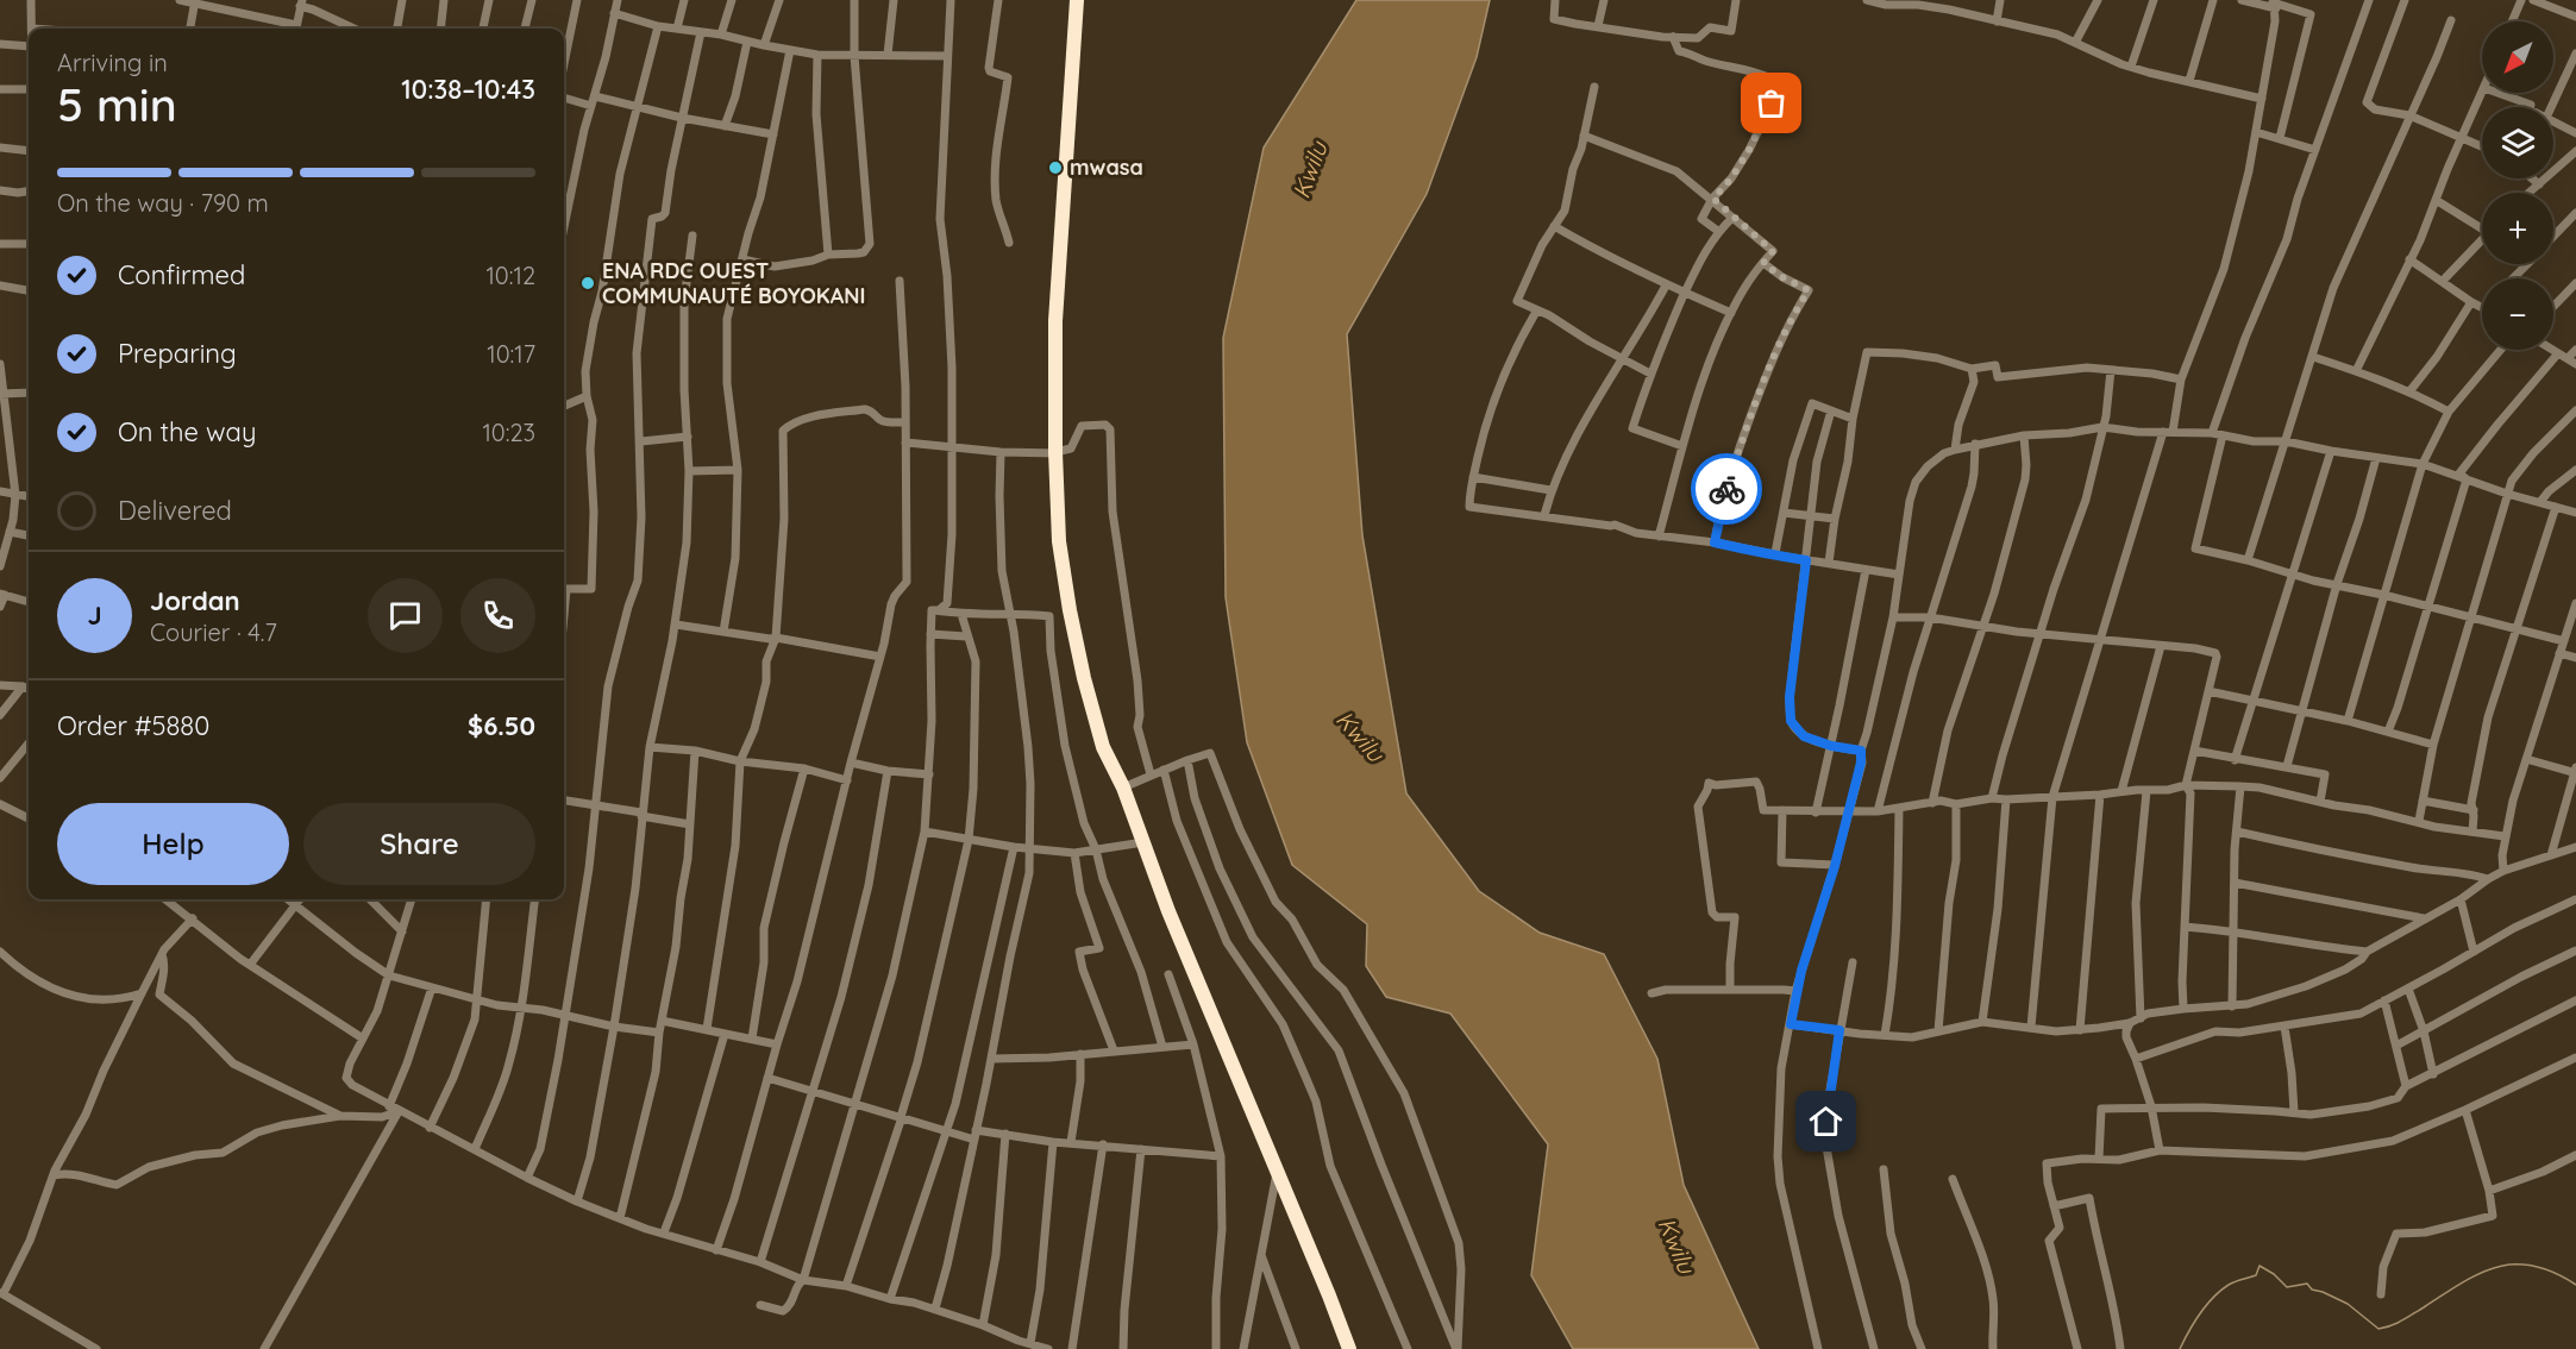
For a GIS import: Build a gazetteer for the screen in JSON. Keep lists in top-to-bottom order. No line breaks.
{"water":["Kwilu"],"places":["mwasa","ENA RDC OUEST COMMUNAUTÉ BOYOKANI"],"north":"bottom left","page":{"map_buttons":["+","−"],"heading":["5 min","Arriving in","10:38–10:43"],"panel":["Jordan","Courier · 4.7","Order #5880","$6.50"],"bar":"On the way · 790 m","list":[["Confirmed","10:12"],["Preparing","10:17"],["On the way","10:23"],"Delivered"],"round":"J","buttons":["Help","Share"]}}
